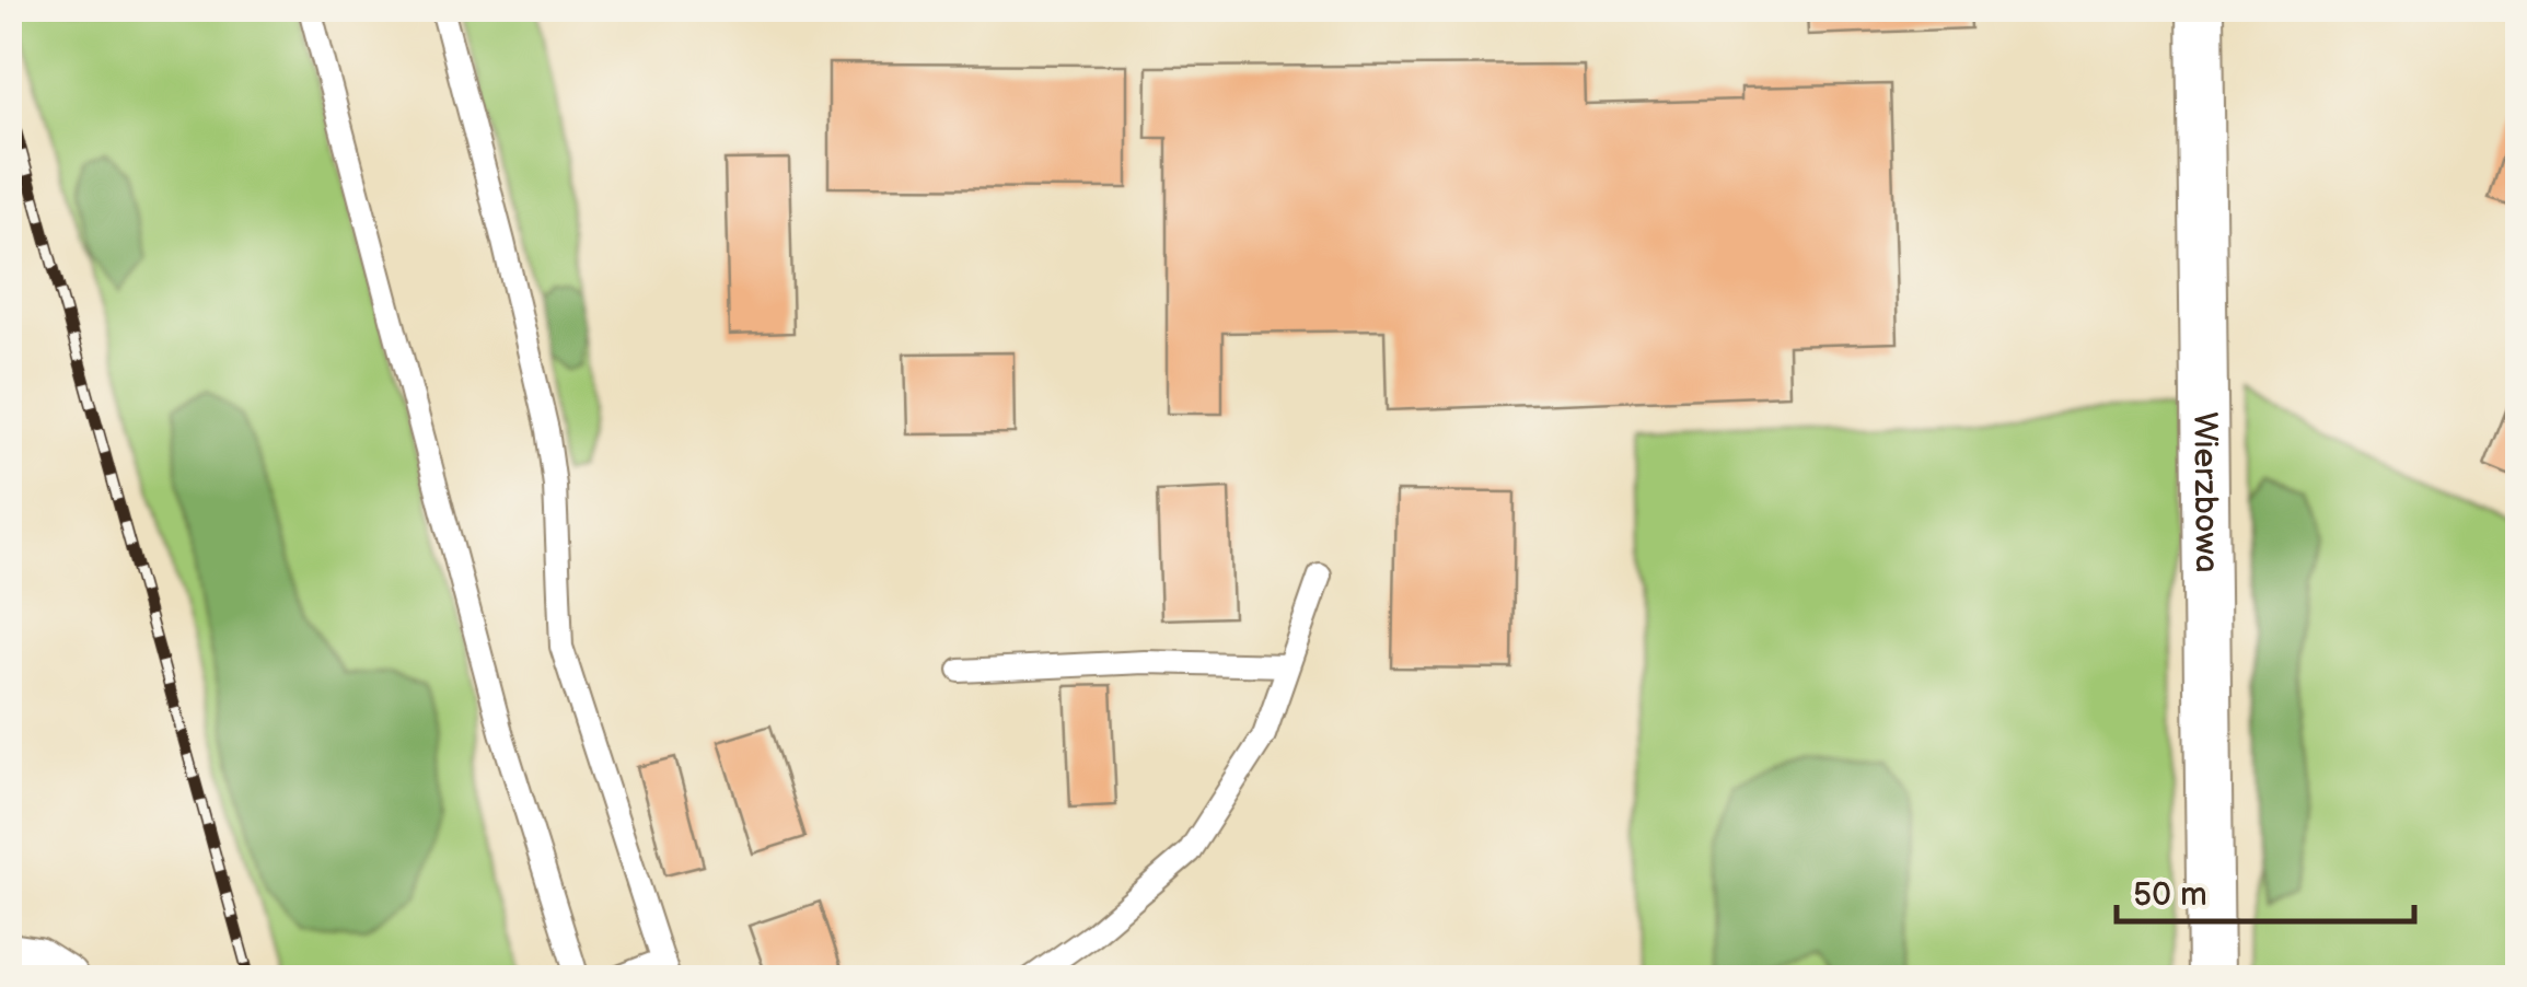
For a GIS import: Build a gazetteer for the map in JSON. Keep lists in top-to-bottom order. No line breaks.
{"streets":{"street":["Wierzbowa"]},"scale_bar":"50 m"}
